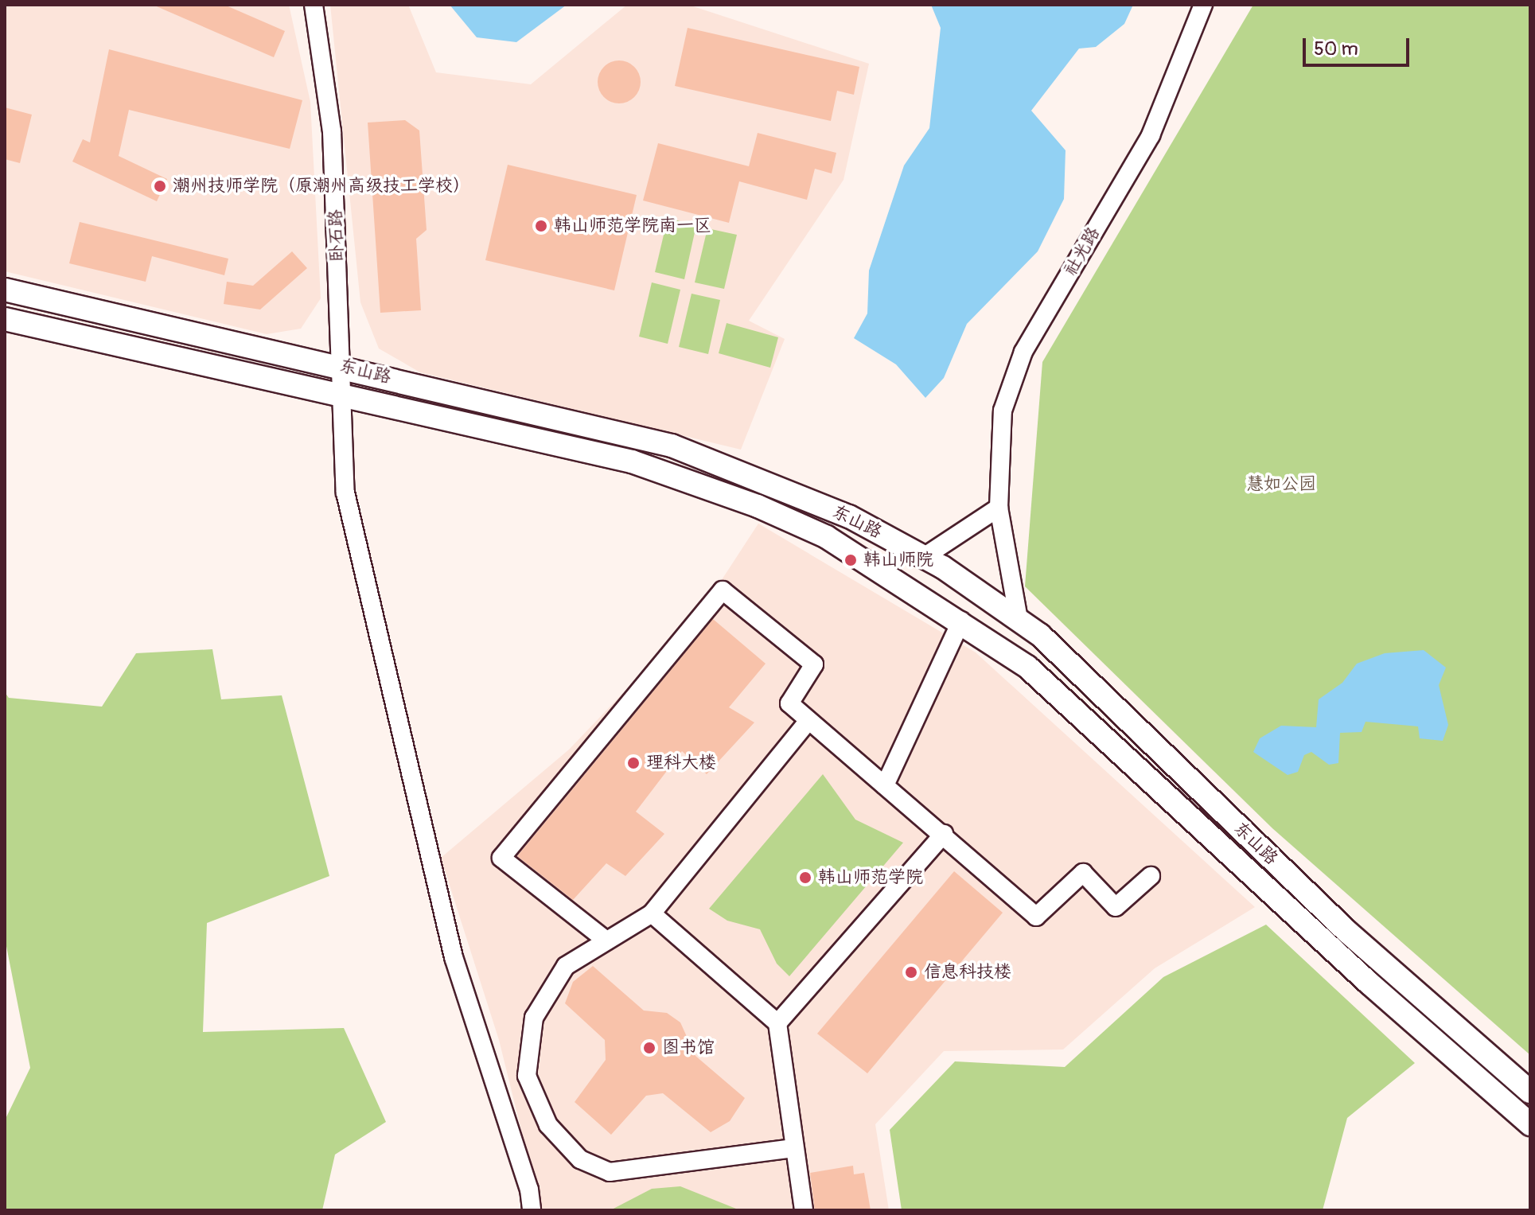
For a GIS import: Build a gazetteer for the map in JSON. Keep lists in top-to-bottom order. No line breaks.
{"streets":{"main road":["东山路"],"street":["卧石路","社光路"]},"crossings":[["卧石路","东山路"],["社光路","东山路"]],"parks":["慧如公园"],"places":["潮州技师学院（原潮州高级技工学校）","韩山师范学院南一区","韩山师院","理科大楼","韩山师范学院","信息科技楼","图书馆"],"scale_bar":"50 m"}
